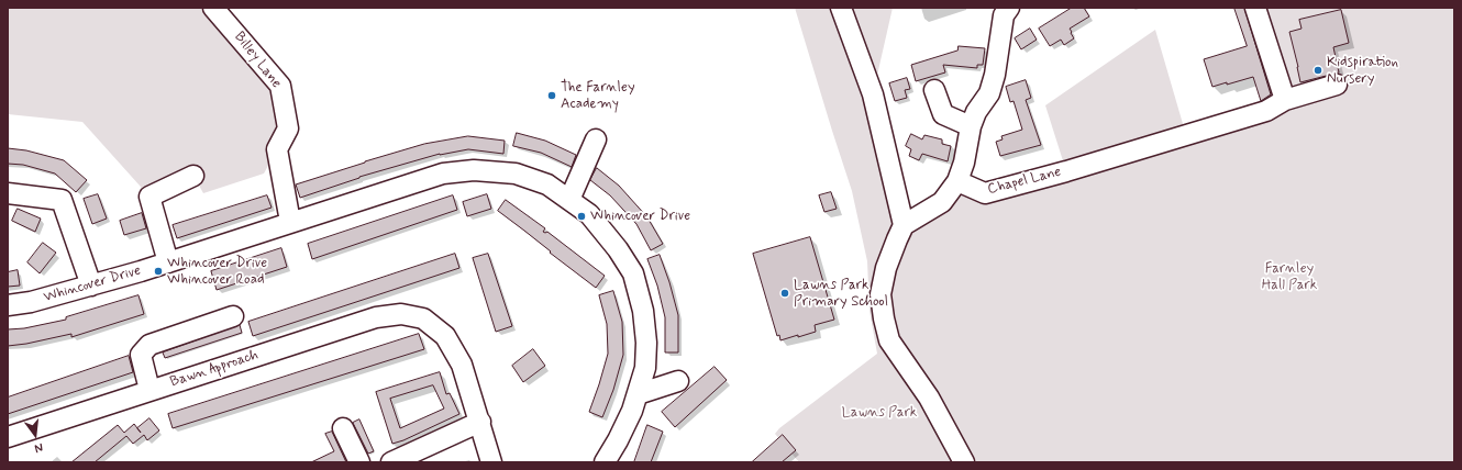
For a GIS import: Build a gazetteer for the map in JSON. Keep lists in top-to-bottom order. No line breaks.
{"streets":{"street":["Billey Lane","Chapel Lane","Whincover Drive","Bawn Approach"]},"crossings":[["Billey Lane","Whincover Drive"]],"parks":["Farnley Hall Park","Lawns Park"],"places":["Kidspiration Nursery","The Farnley Academy","Whincover Drive","Whincover Drive Whincover Road","Lawns Park Primary School"],"north":"bottom"}
